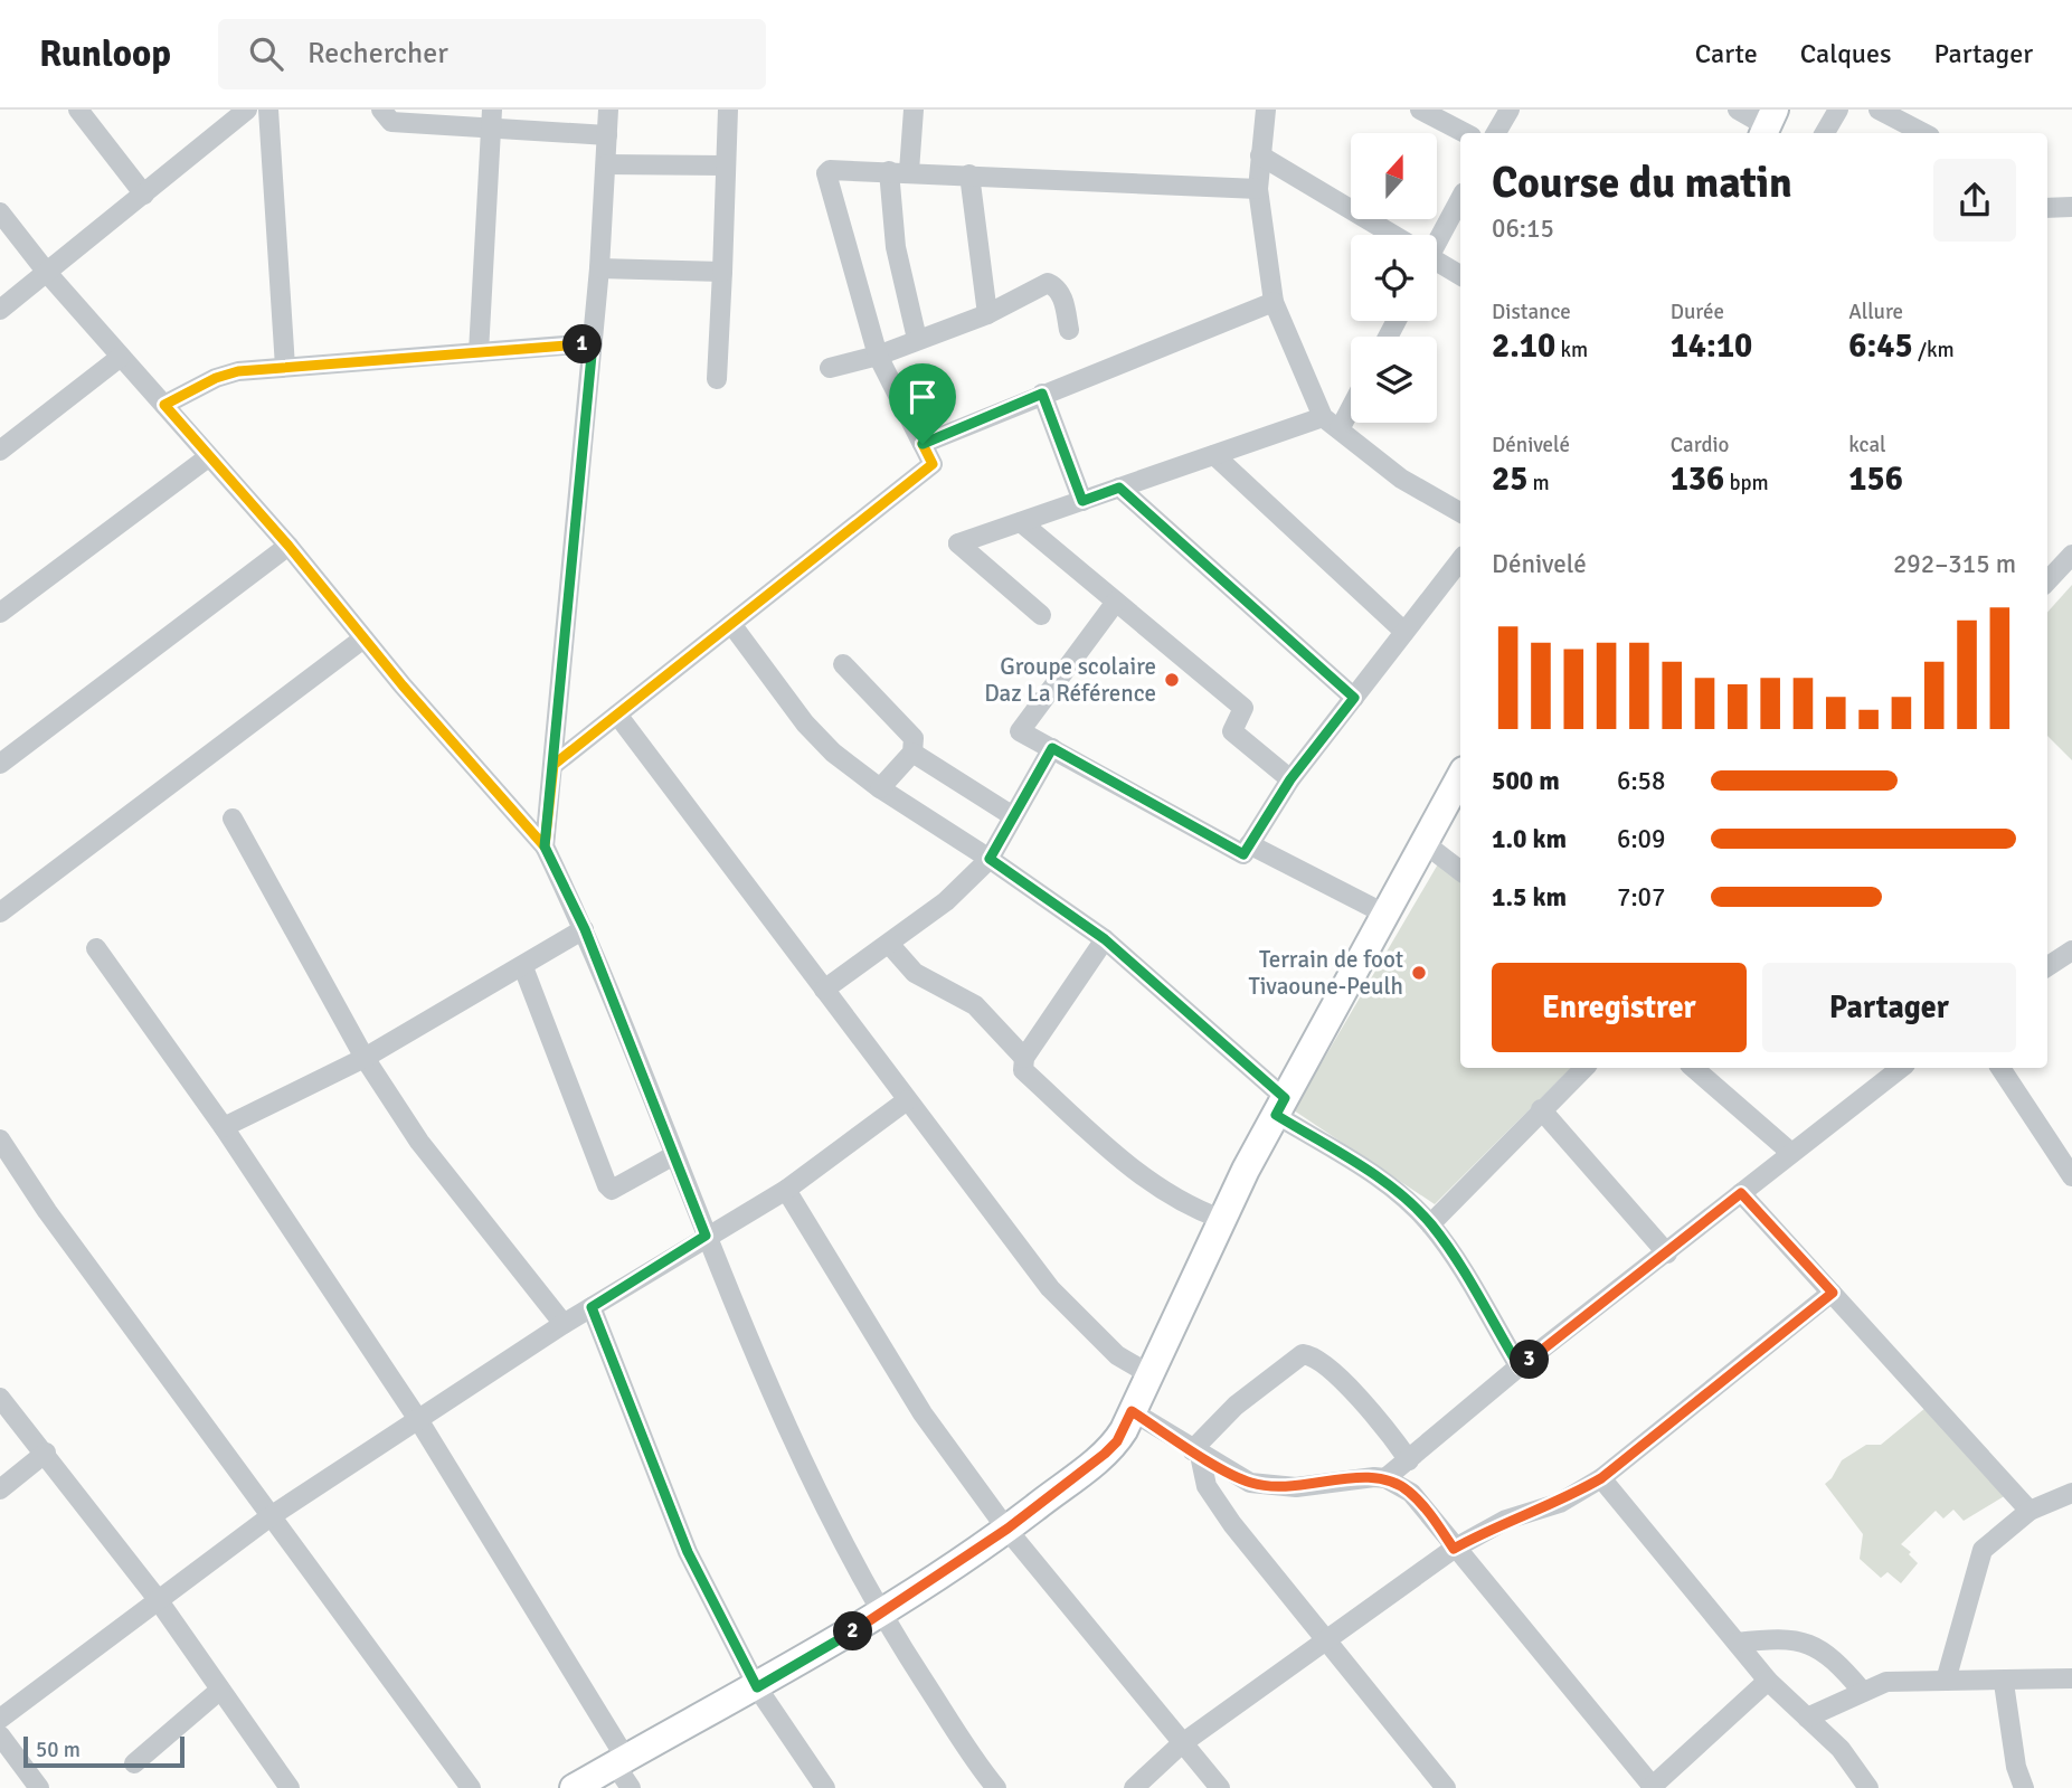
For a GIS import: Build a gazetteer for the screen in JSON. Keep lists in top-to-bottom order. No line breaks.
{"places":["Groupe scolaire Daz La Référence","Terrain de foot Tivaoune-Peulh"],"scale_bar":"50 m","north":"top","page":{"header":"Runloop","search":"Rechercher","nav":["Carte","Calques","Partager"],"heading":["Course du matin","06:15"],"stats":[["Distance","2.10 km"],["Durée","14:10"],["Allure","6:45 /km"],["Dénivelé","25 m"],["Cardio","136 bpm"],["kcal","156"]],"pins":["1","3","2"],"chart":["Dénivelé","292–315 m"],"list":[{"name":"500 m","note":"6:58"},{"name":"1.0 km","note":"6:09"},{"name":"1.5 km","note":"7:07"}],"buttons":["Enregistrer","Partager"],"scale":"50 m"}}
